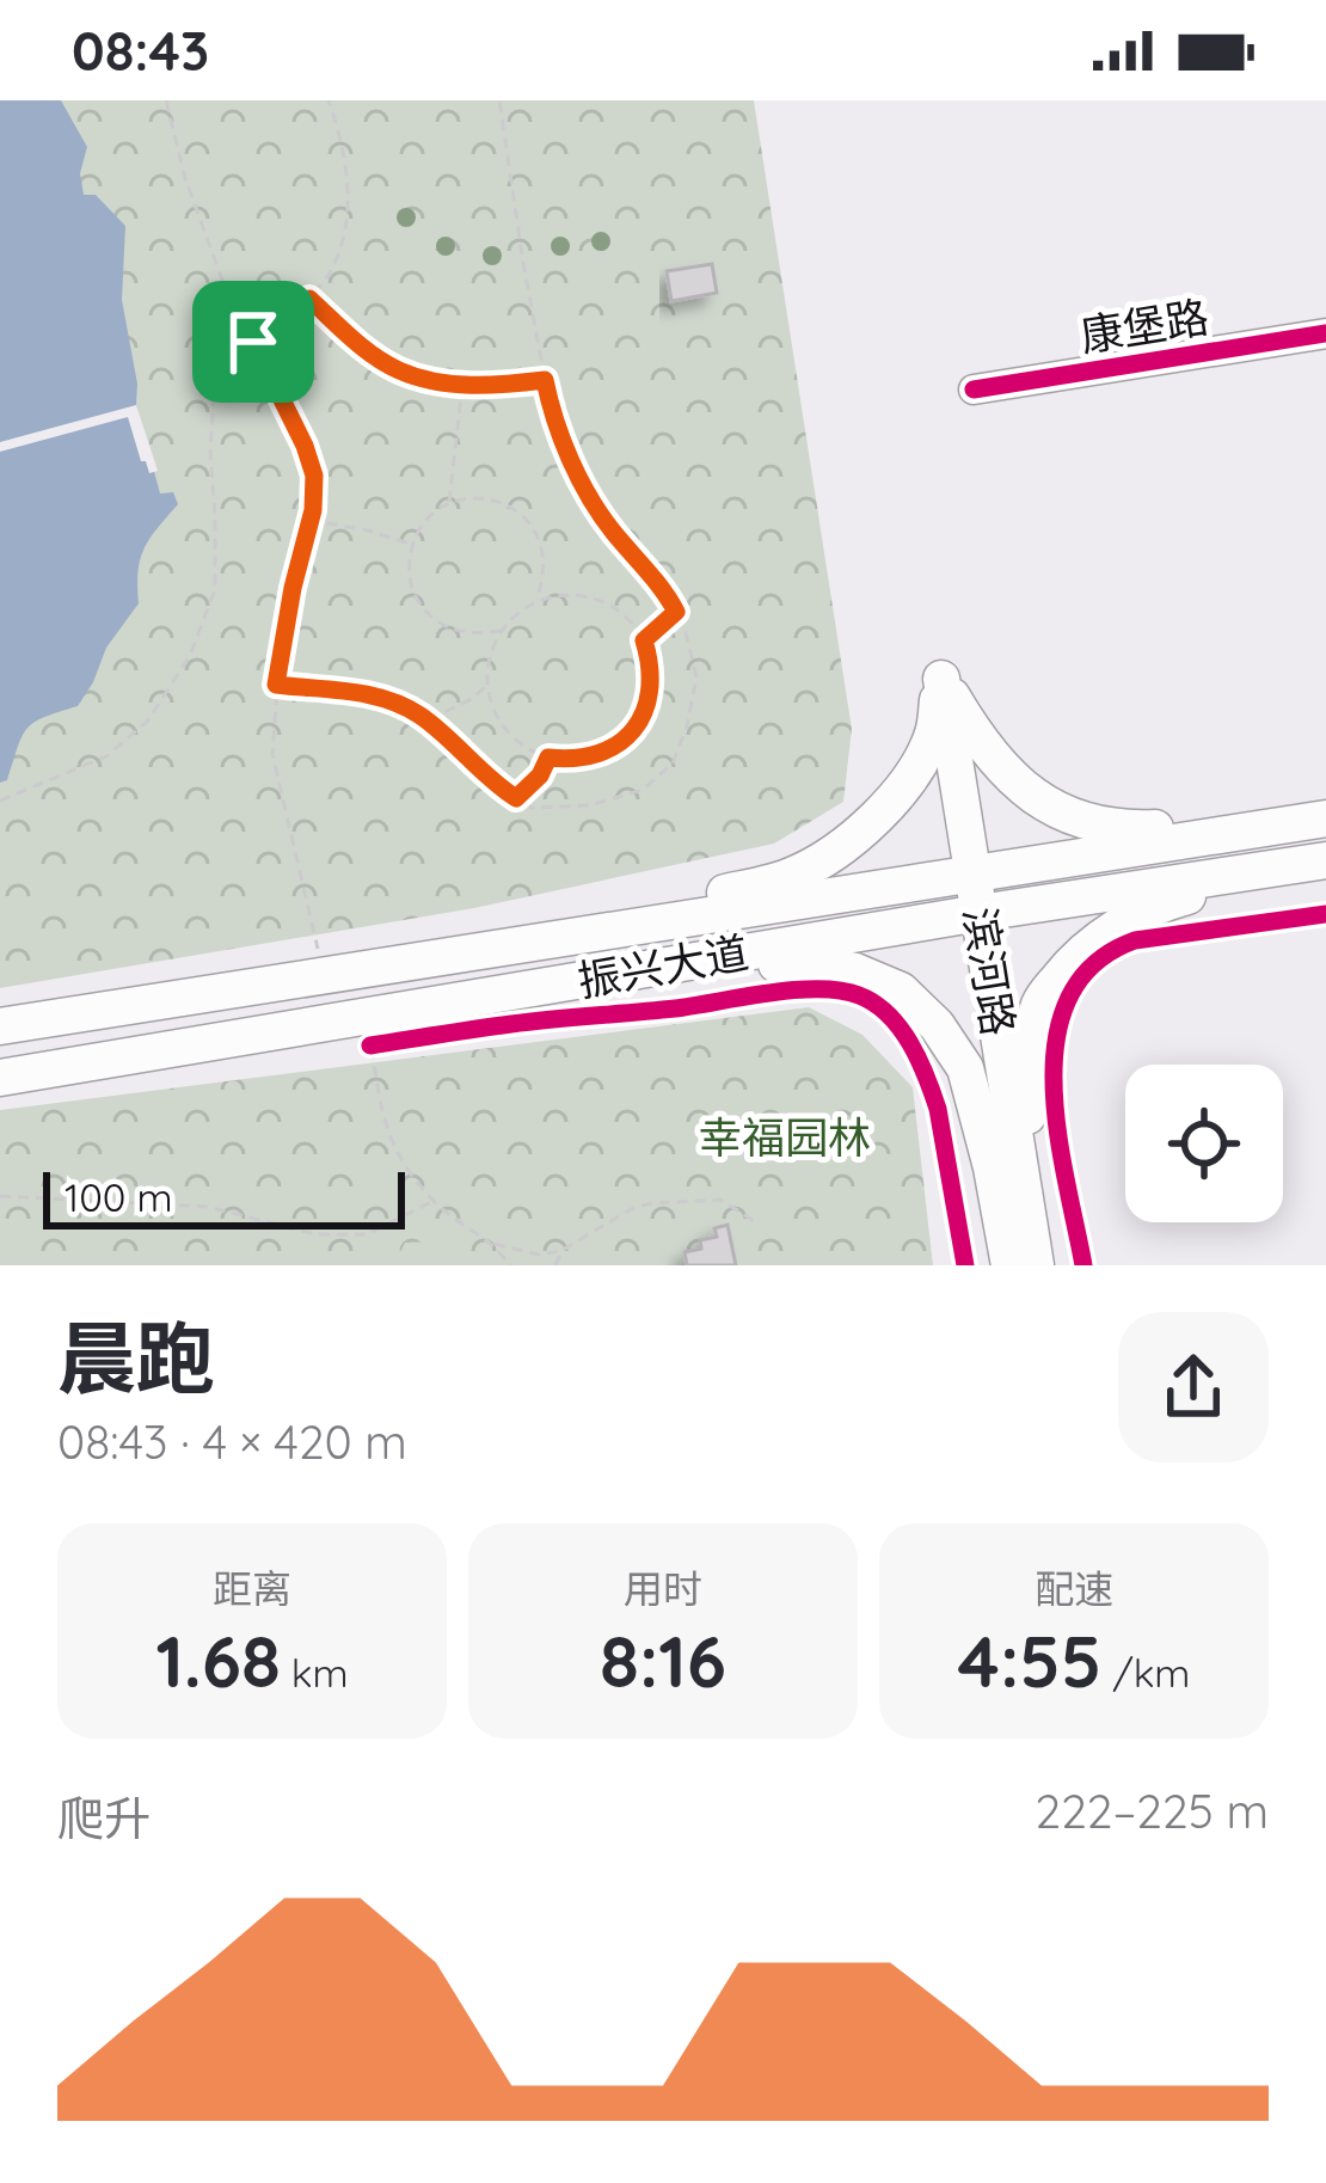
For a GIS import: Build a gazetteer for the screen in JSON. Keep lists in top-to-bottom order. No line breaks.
{"streets":{"main road":["振兴大道","滨河路"],"street":["康堡路"]},"crossings":[["振兴大道","滨河路"]],"parks":["幸福园林"],"scale_bar":"100 m","page":{"status":"08:43","scale":"100 m","heading":["晨跑","08:43 · 4 × 420 m"],"stats":[["距离","1.68 km"],["用时","8:16"],["配速","4:55 /km"]],"chart":["爬升","222–225 m"]}}
